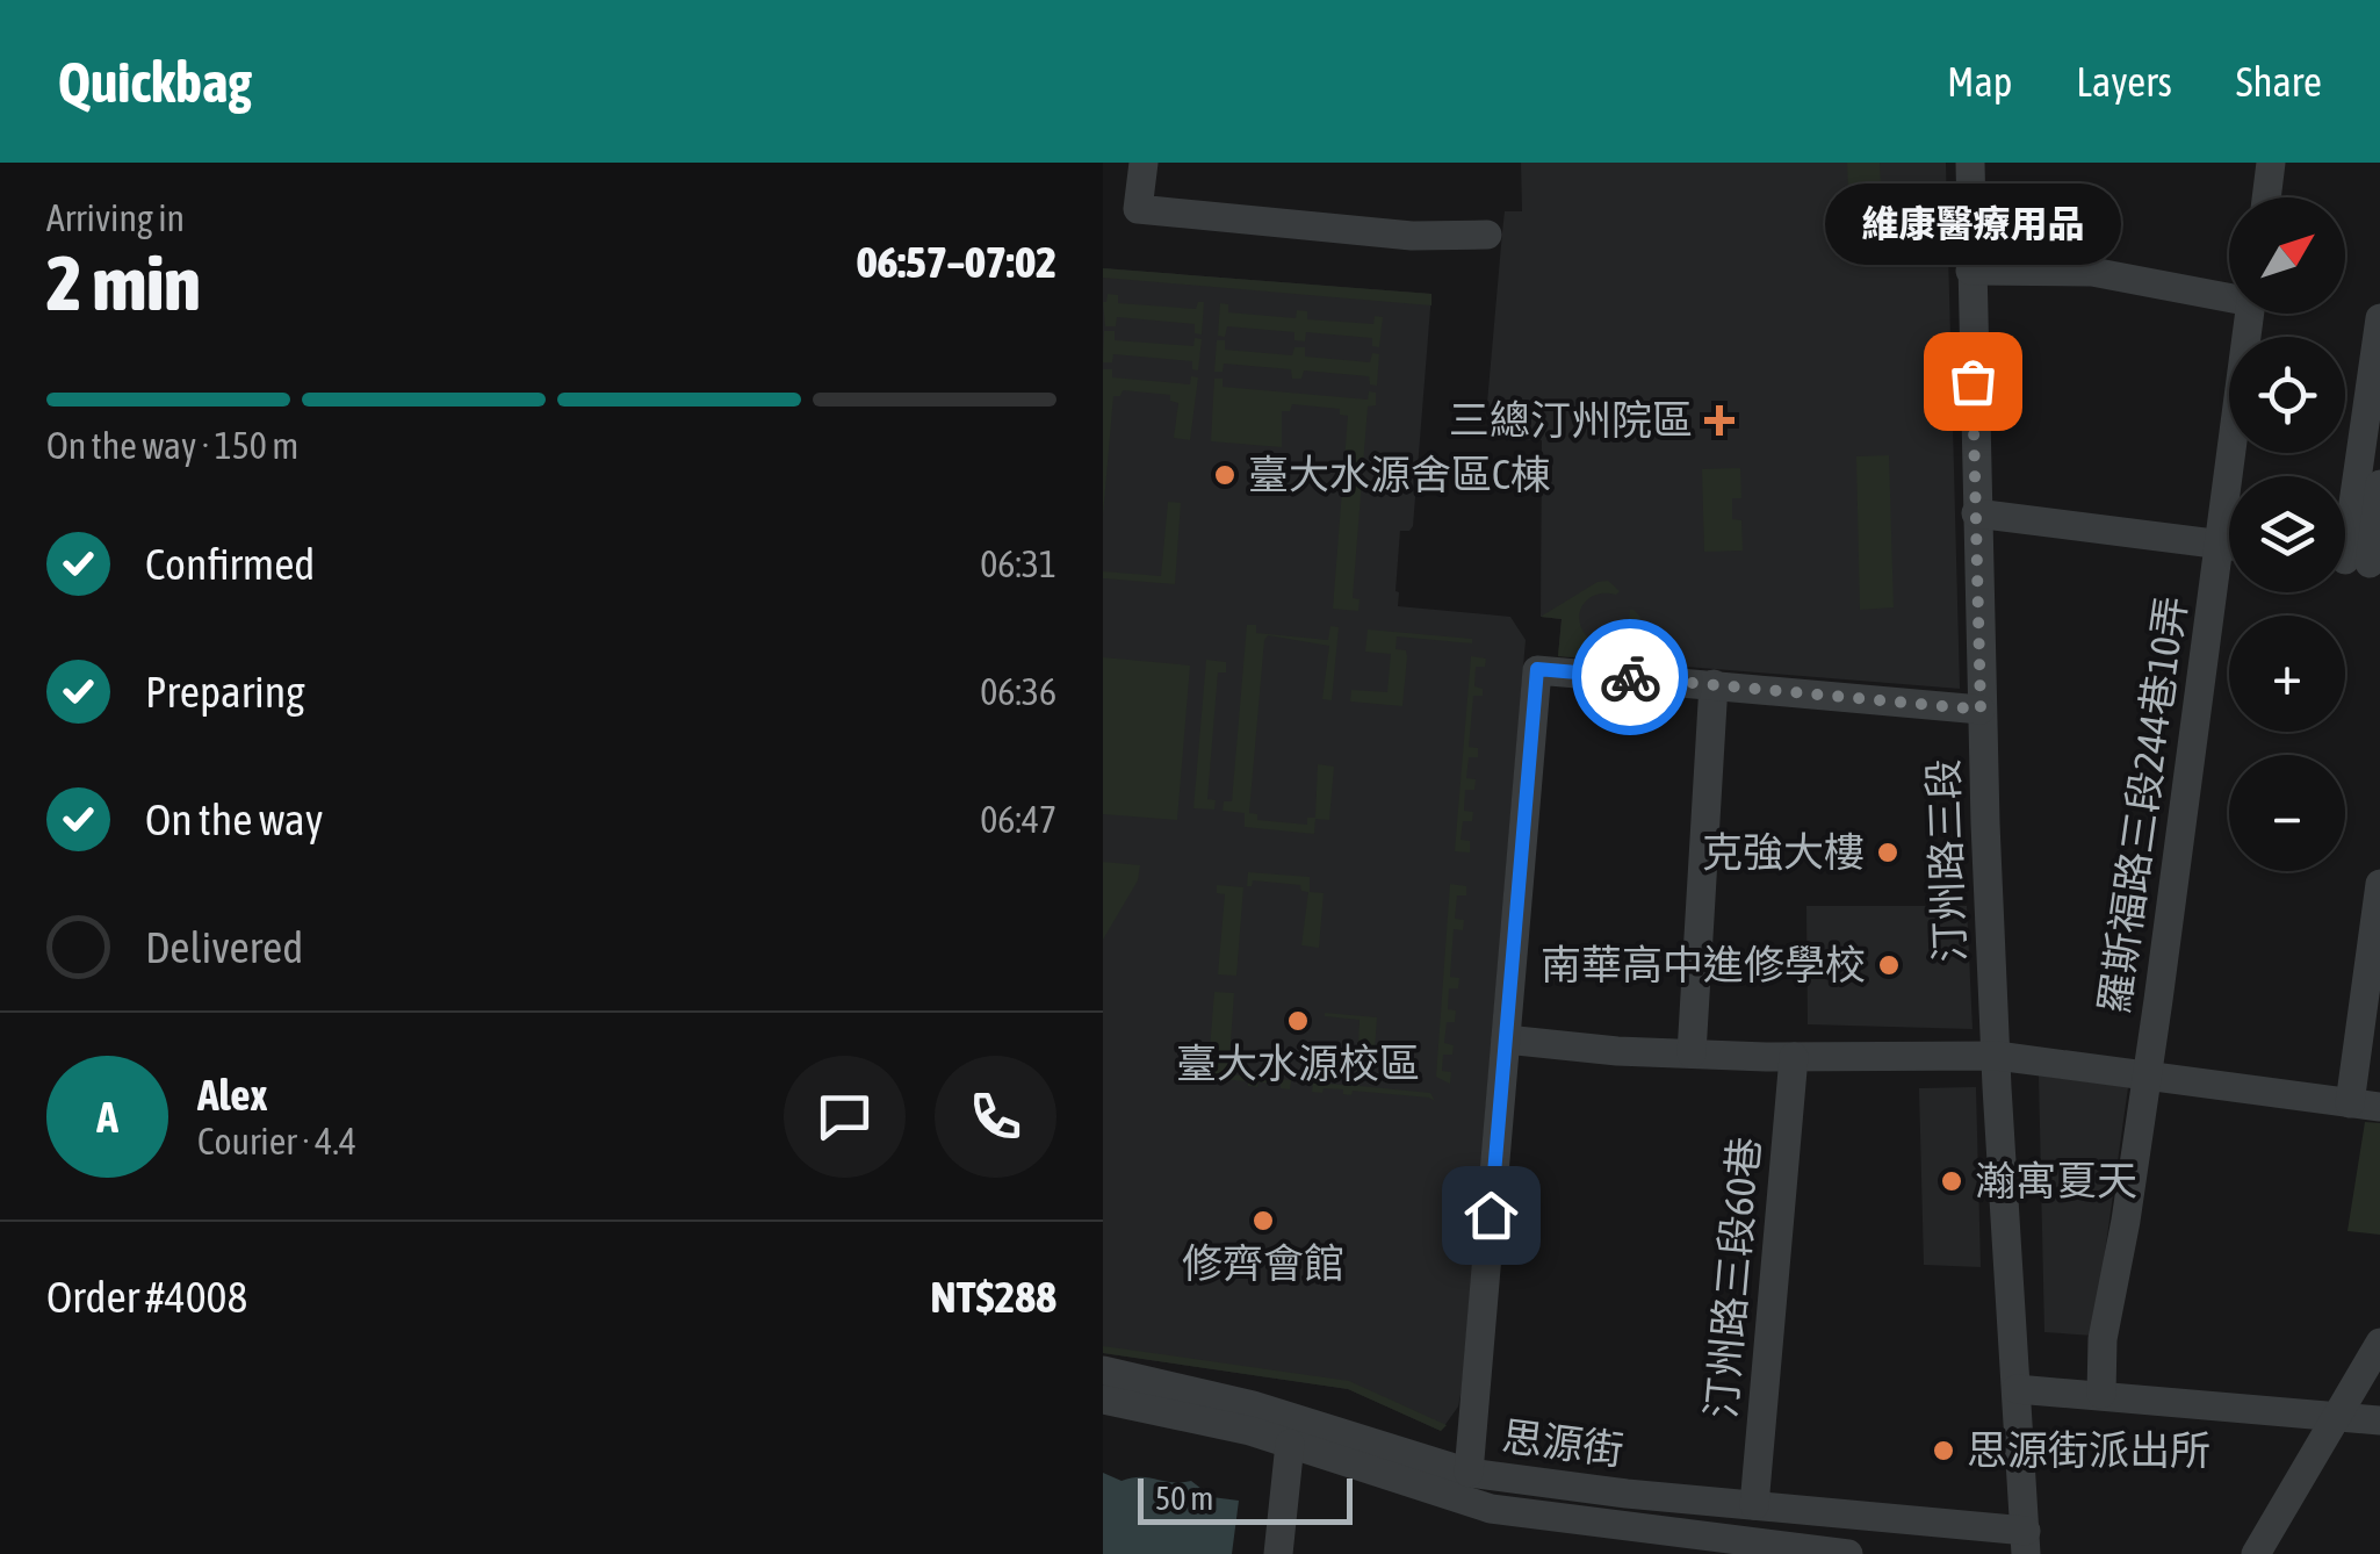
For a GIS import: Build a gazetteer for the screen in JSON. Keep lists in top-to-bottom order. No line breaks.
{"streets":{"street":["羅斯福路三段244巷10弄","汀州路三段","汀州路三段60巷","思源街"]},"crossings":[["汀州路三段","思源街"],["汀州路三段60巷","思源街"]],"places":{"other":["維康醫療用品","臺大水源舍區C棟","克強大樓","南華高中進修學校","臺大水源校區","瀚寓夏天","修齊會館","思源街派出所"],"health":["三總汀州院區"]},"scale_bar":"50 m","north":"top right","page":{"header":"Quickbag","nav":["Map","Layers","Share"],"heading":["2 min","Arriving in","06:57–07:02"],"panel":["Alex","Courier · 4.4","Order #4008","NT$288"],"bubble":"維康醫療用品","map_buttons":["+","−"],"bar":"On the way · 150 m","list":[["Confirmed","06:31"],["Preparing","06:36"],["On the way","06:47"],"Delivered"],"round":"A","scale":"50 m"}}
